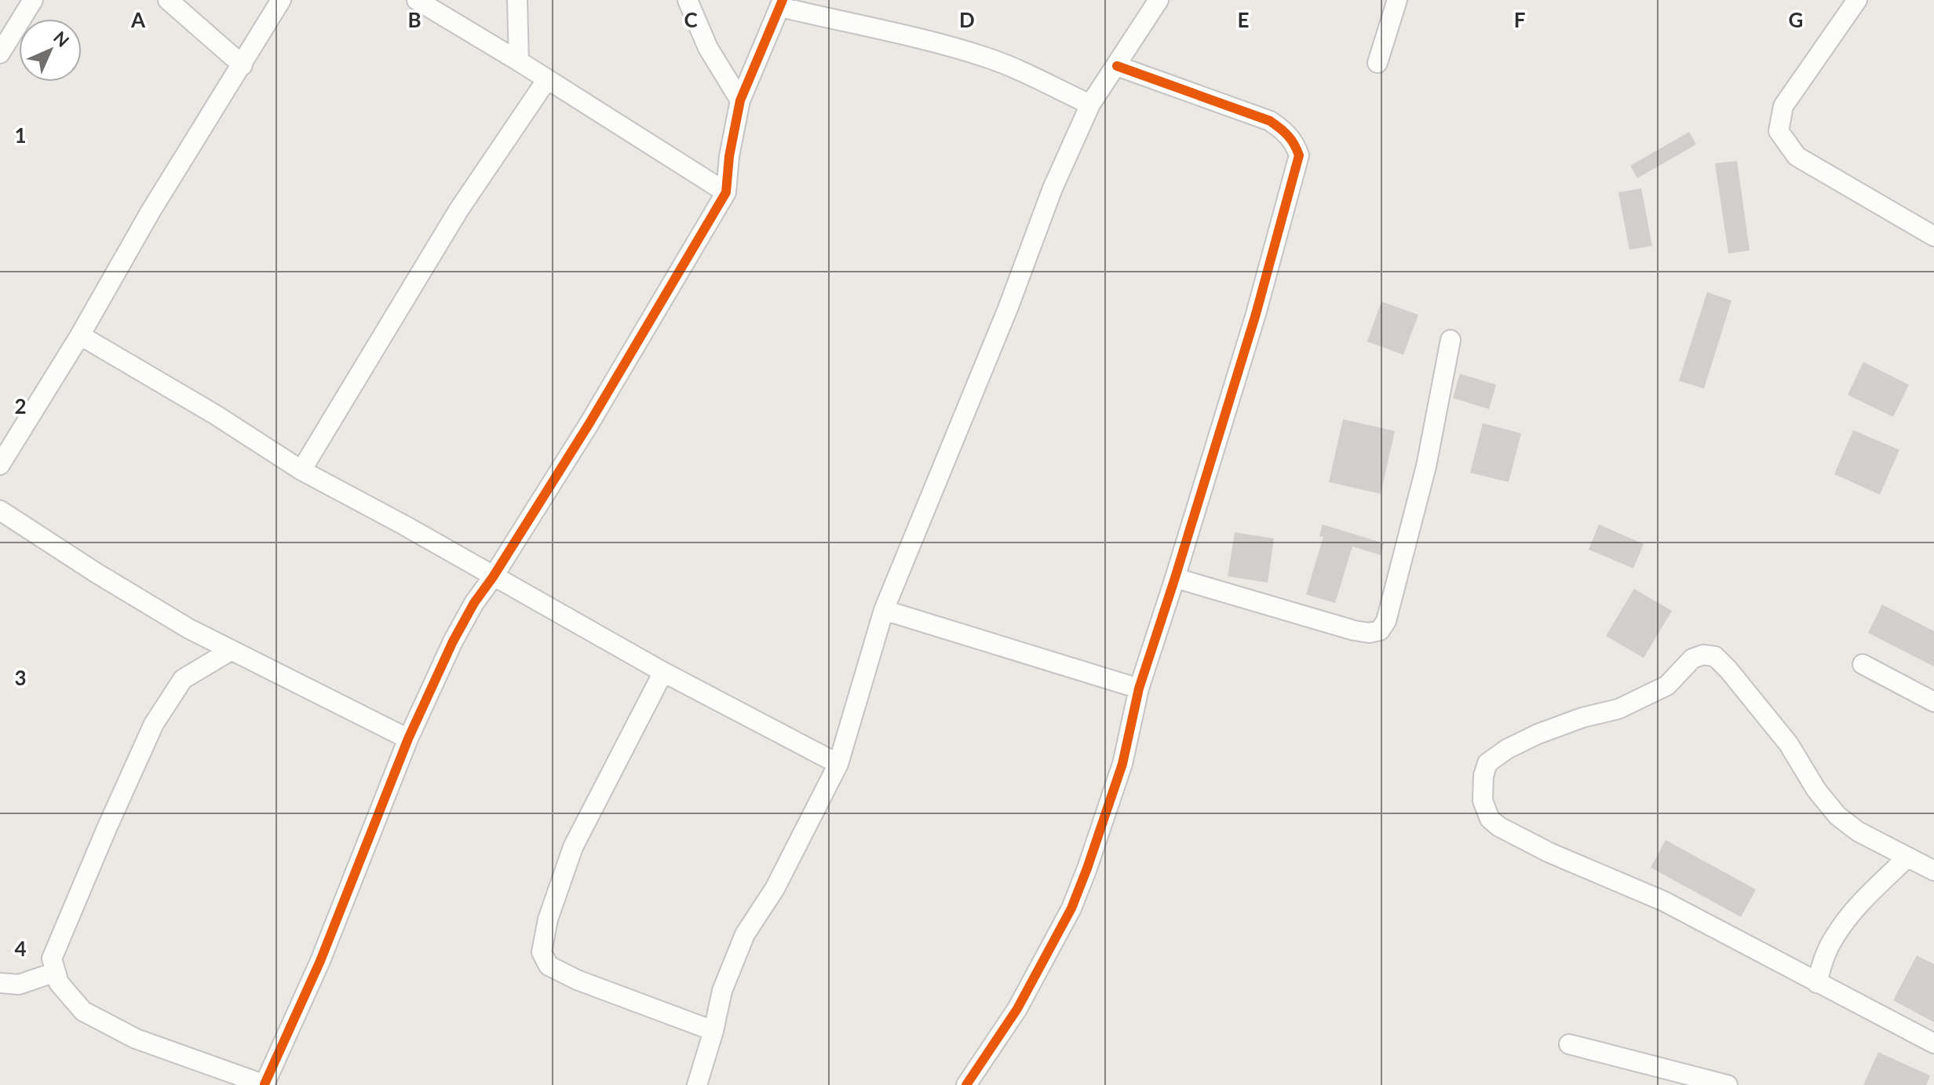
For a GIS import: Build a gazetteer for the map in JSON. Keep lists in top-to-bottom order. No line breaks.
{"north":"top right","grid":{"columns":["A","B","C","D","E","F","G"],"rows":["1","2","3","4"]}}
